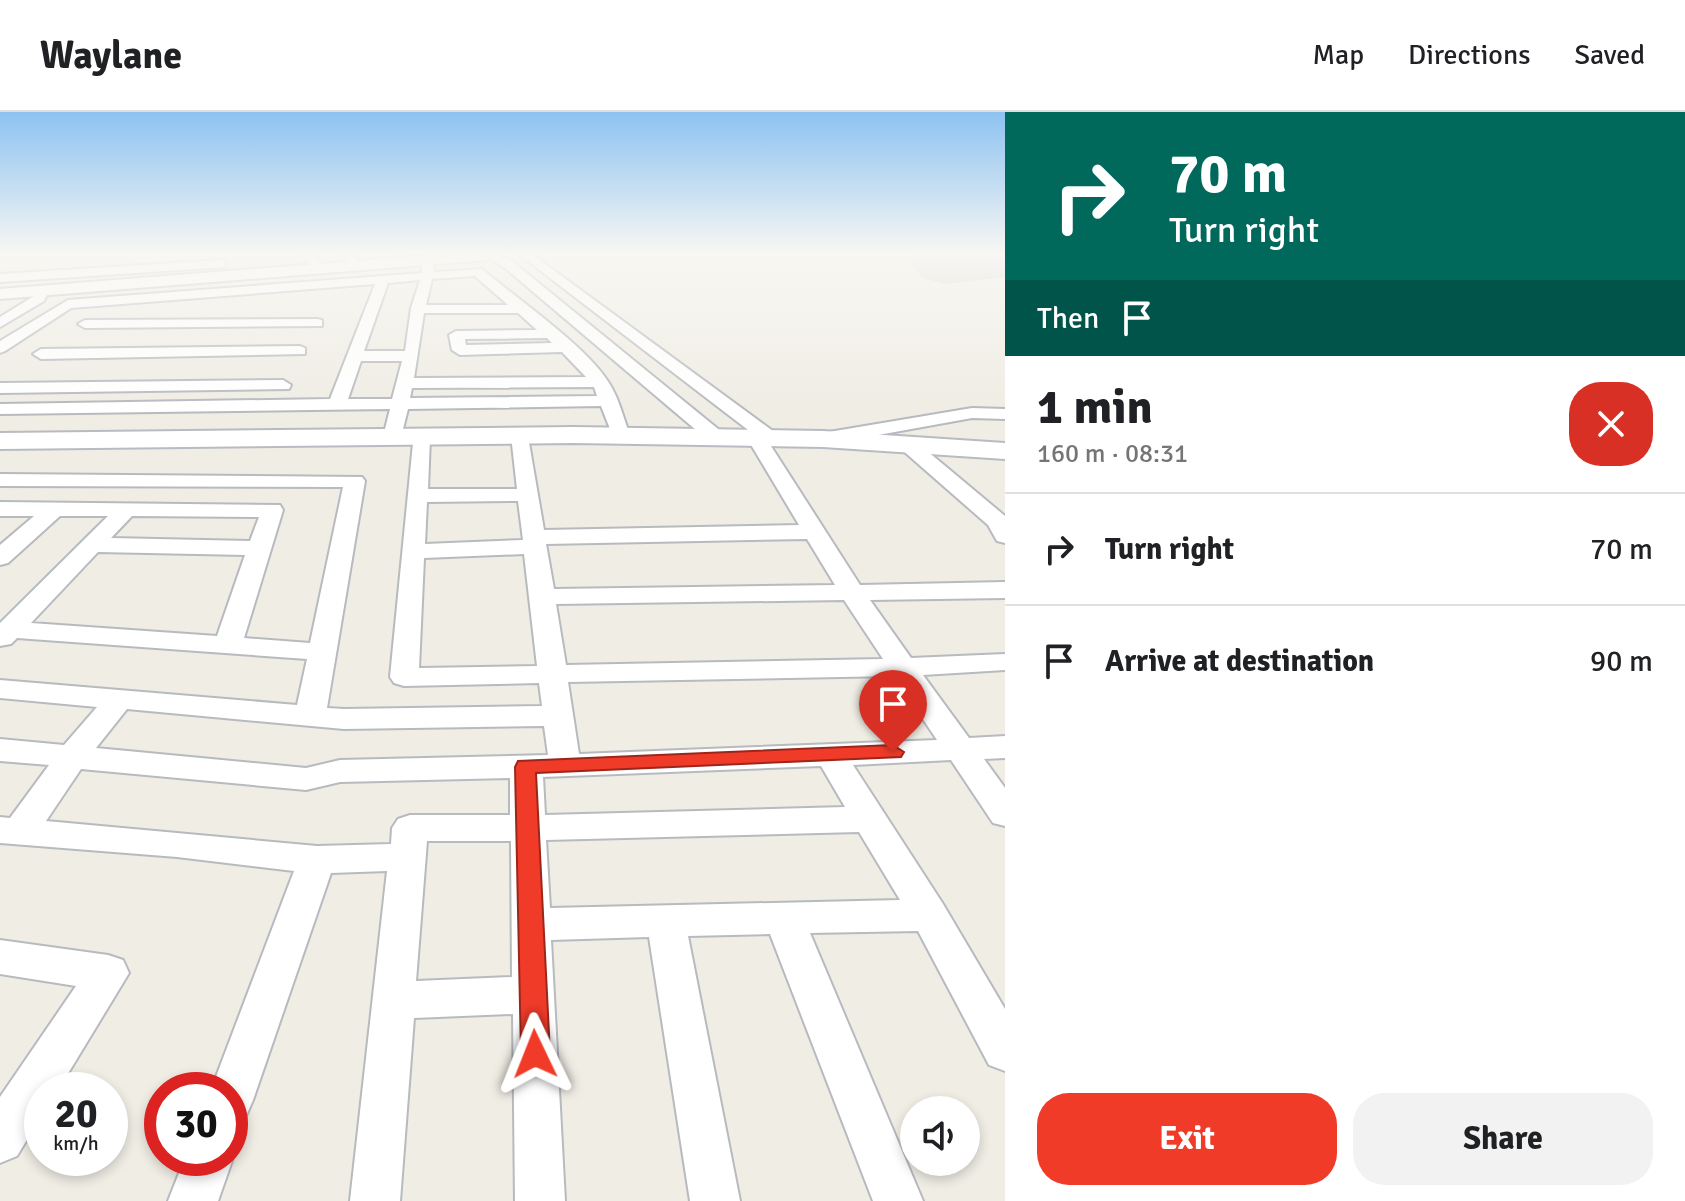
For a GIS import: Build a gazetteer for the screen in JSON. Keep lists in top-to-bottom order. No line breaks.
{"page":{"header":"Waylane","nav":["Map","Directions","Saved"],"turn":["70 m","Turn right"],"then":"Then","heading":["1 min","160 m · 08:31"],"list":[{"name":"Turn right","value":"70 m"},{"name":"Arrive at destination","value":"90 m"}],"speed":"20 km/h","limit":"30","buttons":["Exit","Share"]}}
